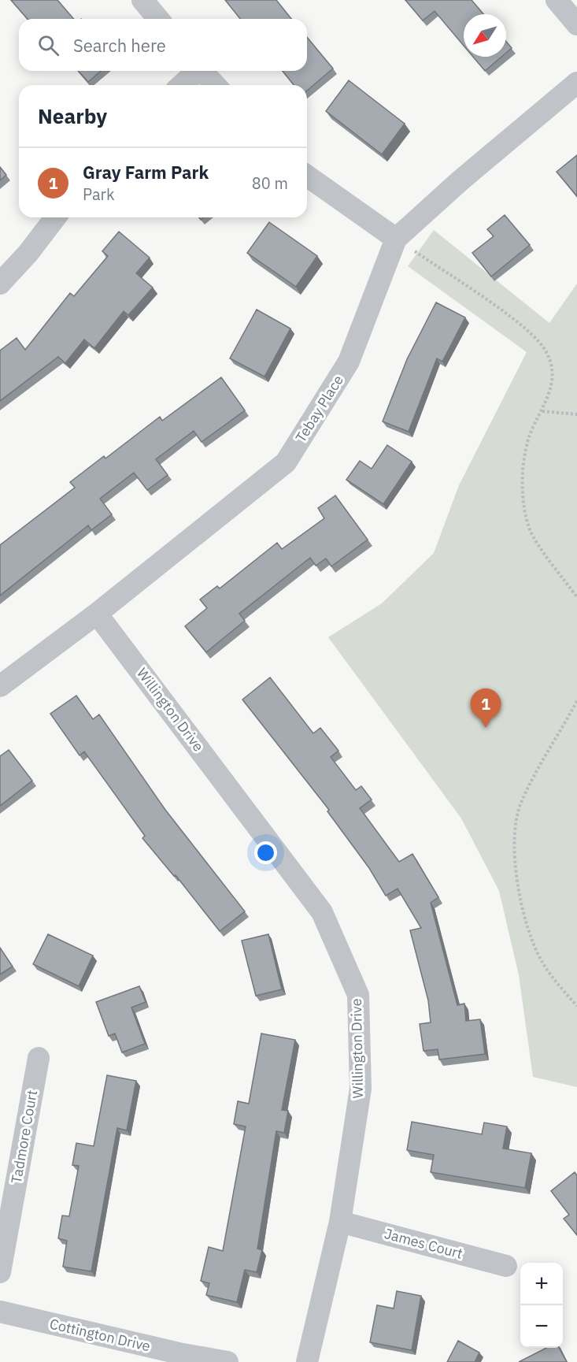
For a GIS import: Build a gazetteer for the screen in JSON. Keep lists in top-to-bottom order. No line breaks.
{"streets":{"street":["Tebay Place","Willington Drive","Tadmore Court","James Court","Cottington Drive"]},"crossings":[["Tebay Place","Willington Drive"],["Willington Drive","James Court"]],"north":"bottom left","page":{"search":"Search here","heading":"Nearby","list":[{"mark":"1","name":"Gray Farm Park","note":"Park","value":"80 m"}],"pins":"1","map_buttons":["+","−"]}}
